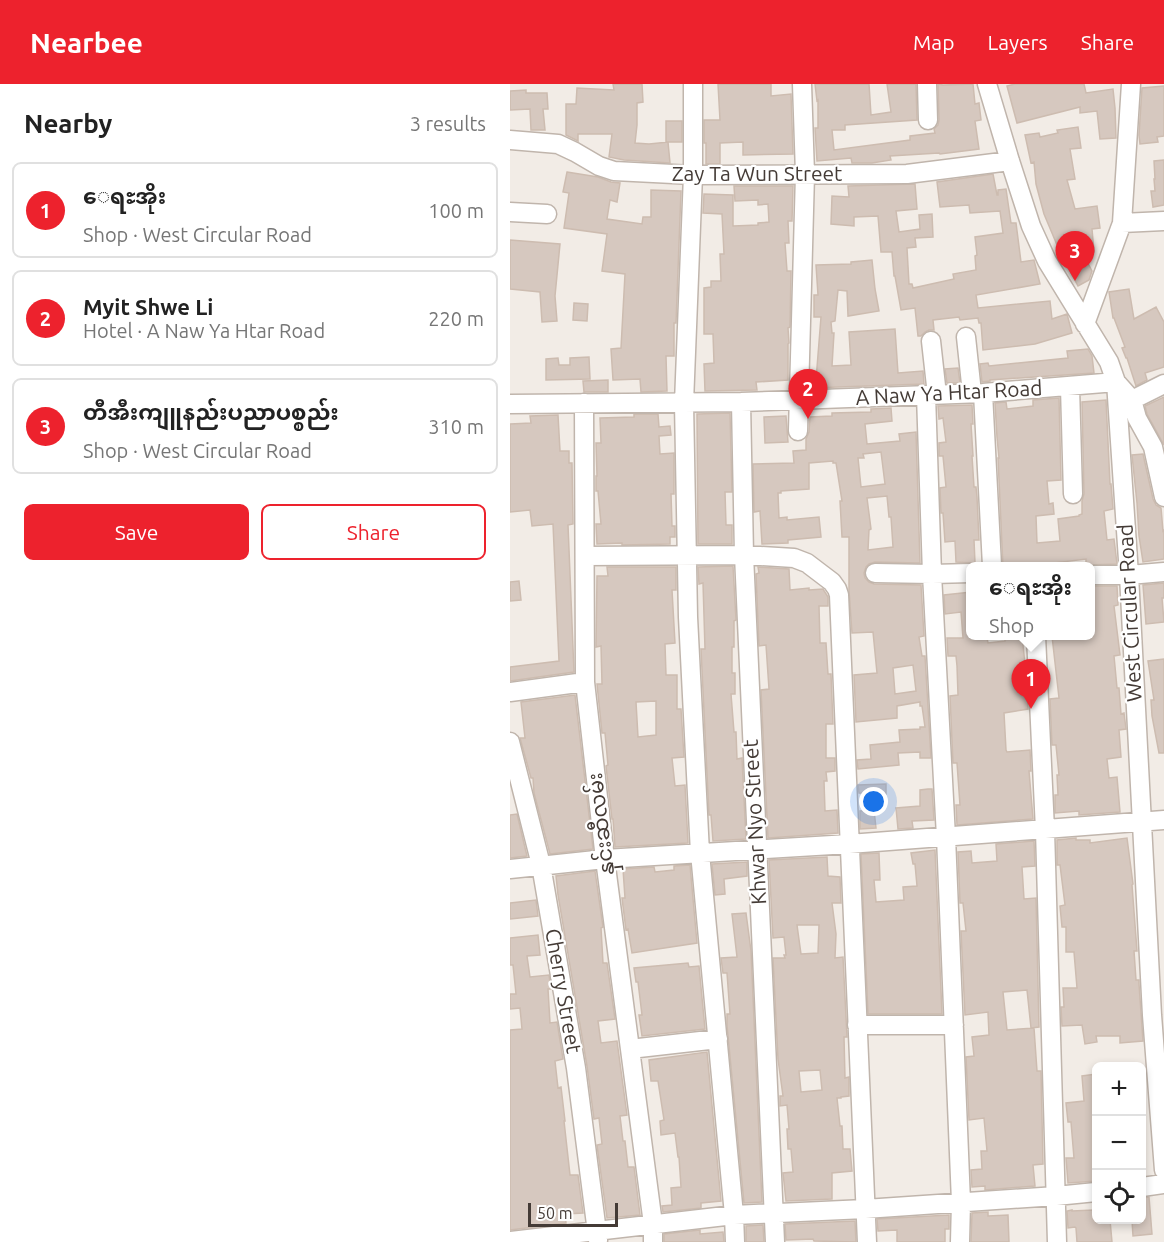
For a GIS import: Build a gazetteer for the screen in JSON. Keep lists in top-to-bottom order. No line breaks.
{"streets":{"street":["Zay Ta Wun Street","A Naw Ya Htar Road","West Circular Road","Khwar Nyo Street","နှင်းဆီလမ်း","Cherry Street"]},"crossings":[["Zay Ta Wun Street","West Circular Road"],["A Naw Ya Htar Road","West Circular Road"],["A Naw Ya Htar Road","Khwar Nyo Street"],["A Naw Ya Htar Road","နှင်းဆီလမ်း"]],"scale_bar":"50 m","page":{"header":"Nearbee","nav":["Map","Layers","Share"],"heading":["Nearby","3 results"],"list":[{"mark":"1","name":"ေရႊအိုး","note":"Shop · West Circular Road","value":"100 m"},{"mark":"2","name":"Myit Shwe Li","note":"Hotel · A Naw Ya Htar Road","value":"220 m"},{"mark":"3","name":"တီအီးကျူနည်းပညာပစ္စည်း","note":"Shop · West Circular Road","value":"310 m"}],"pins":["3","2","1"],"buttons":["Save","Share"],"popup":["ေရႊအိုး","Shop"],"map_buttons":["+","−"],"scale":"50 m"}}
